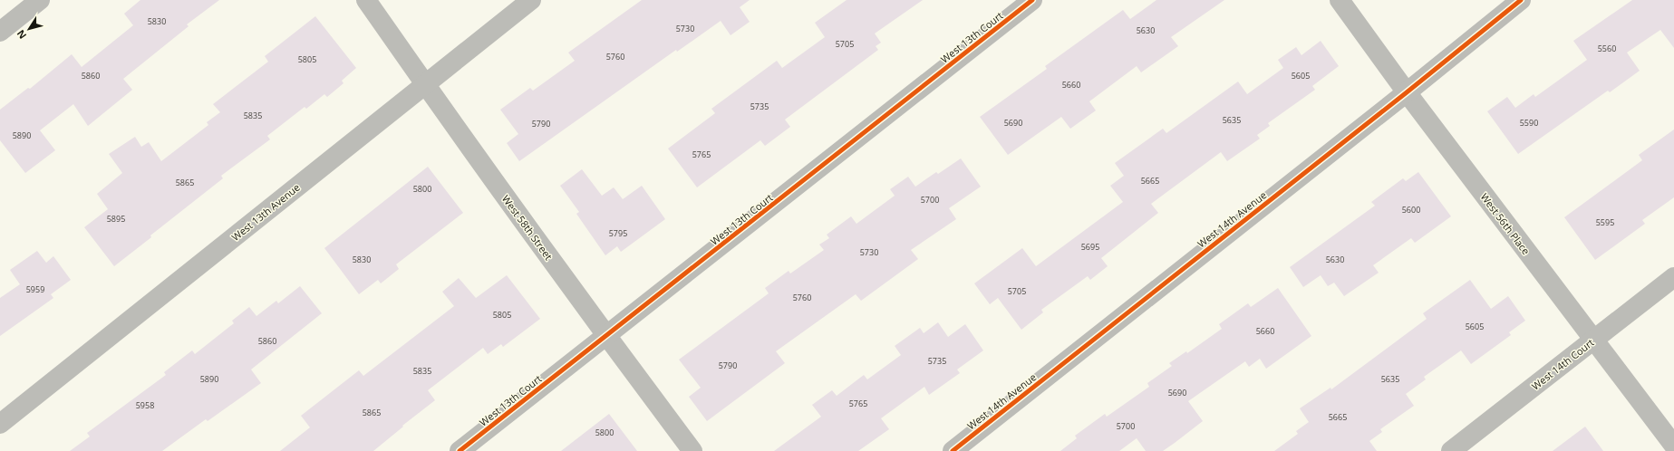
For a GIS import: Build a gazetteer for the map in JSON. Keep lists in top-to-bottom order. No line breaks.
{"streets":{"street":["West 13th Court","West 13th Avenue","West 14th Avenue","West 56th Place","West 58th Street","West 14th Court"]},"crossings":[["West 13th Court","West 58th Street"],["West 13th Avenue","West 58th Street"],["West 14th Avenue","West 56th Place"],["West 56th Place","West 14th Court"]],"house_numbers":["5830","5730","5630","5705","5560","5760","5805","5860","5605","5660","5735","5835","5635","5690","5590","5790","5890","5765","5665","5865","5800","5700","5600","5895","5595","5795","5695","5730","5830","5630","5959","5705","5760","5805","5605","5660","5860","5735","5790","5835","5890","5635","5690","5765","5958","5865","5665","5700","5800"],"north":"bottom left"}
